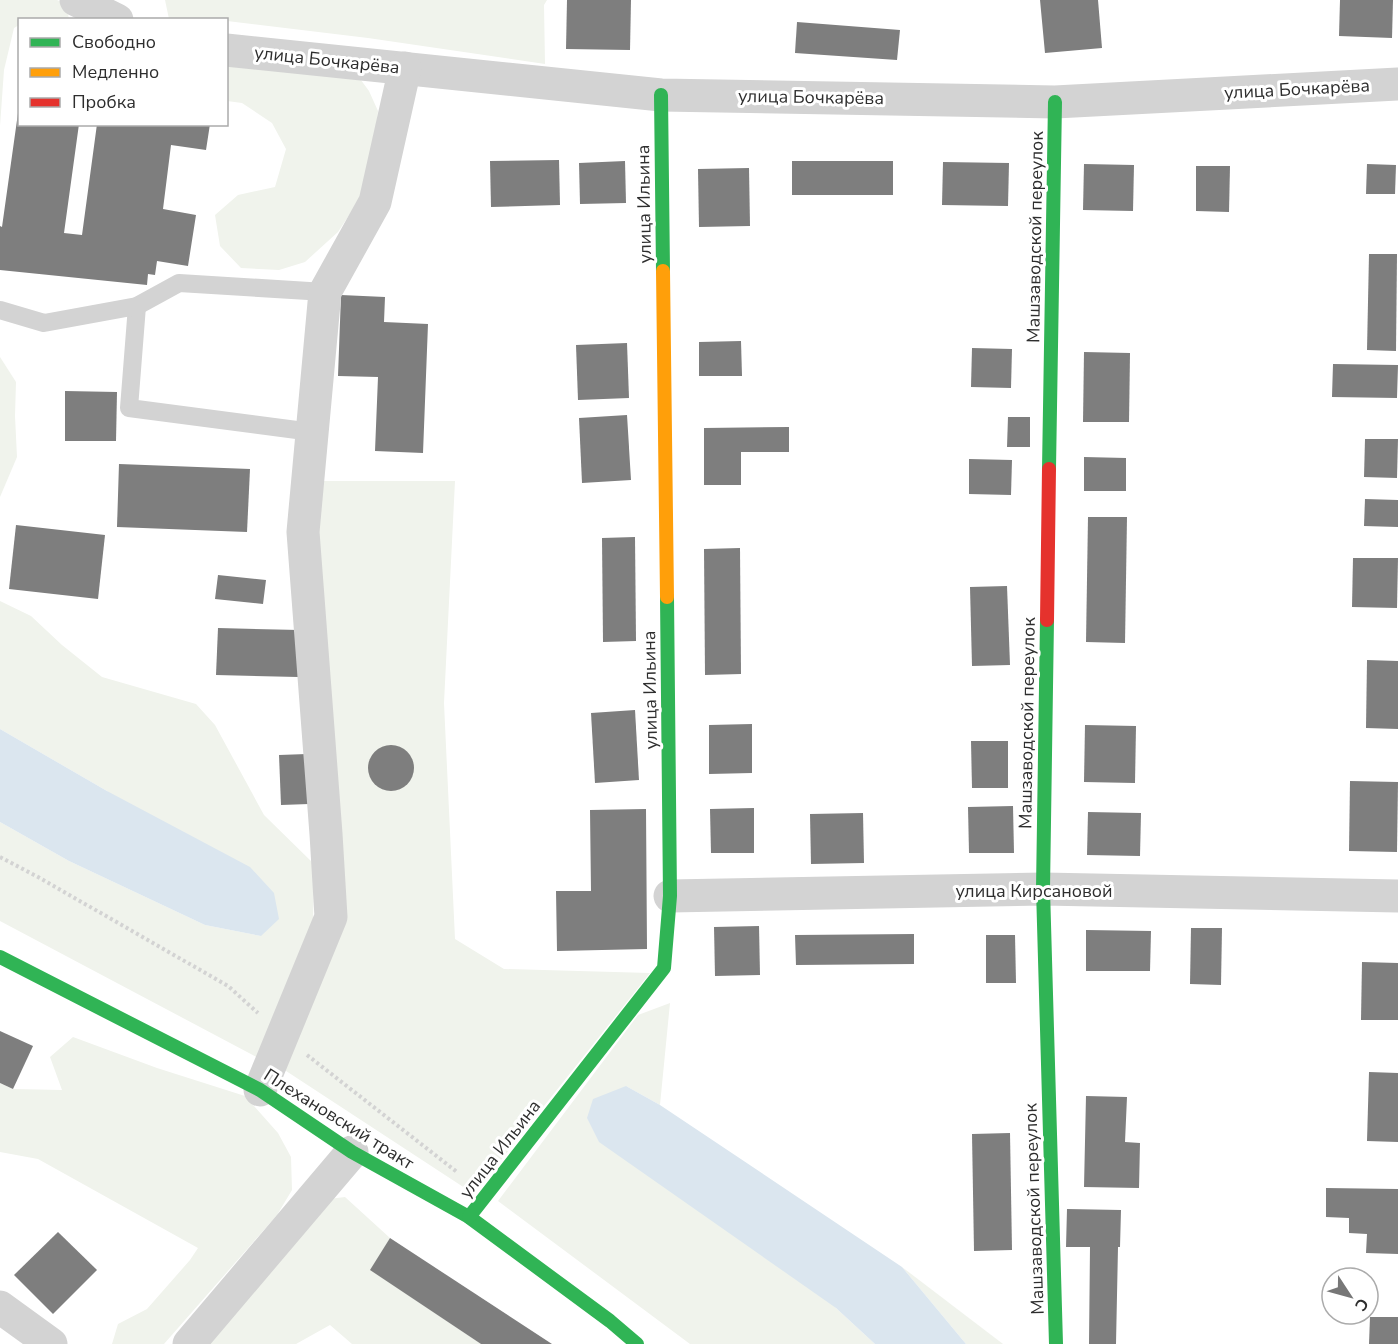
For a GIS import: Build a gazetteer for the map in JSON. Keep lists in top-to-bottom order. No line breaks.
{"streets":{"street":["улица Бочкарёва","улица Ильина","Машзаводской переулок","улица Кирсановой","Плехановский тракт"]},"crossings":[["улица Бочкарёва","улица Ильина"],["улица Бочкарёва","Машзаводской переулок"],["улица Ильина","улица Кирсановой"],["улица Ильина","Плехановский тракт"],["Машзаводской переулок","улица Кирсановой"]],"legend":["Свободно","Медленно","Пробка"],"north":"bottom right"}
